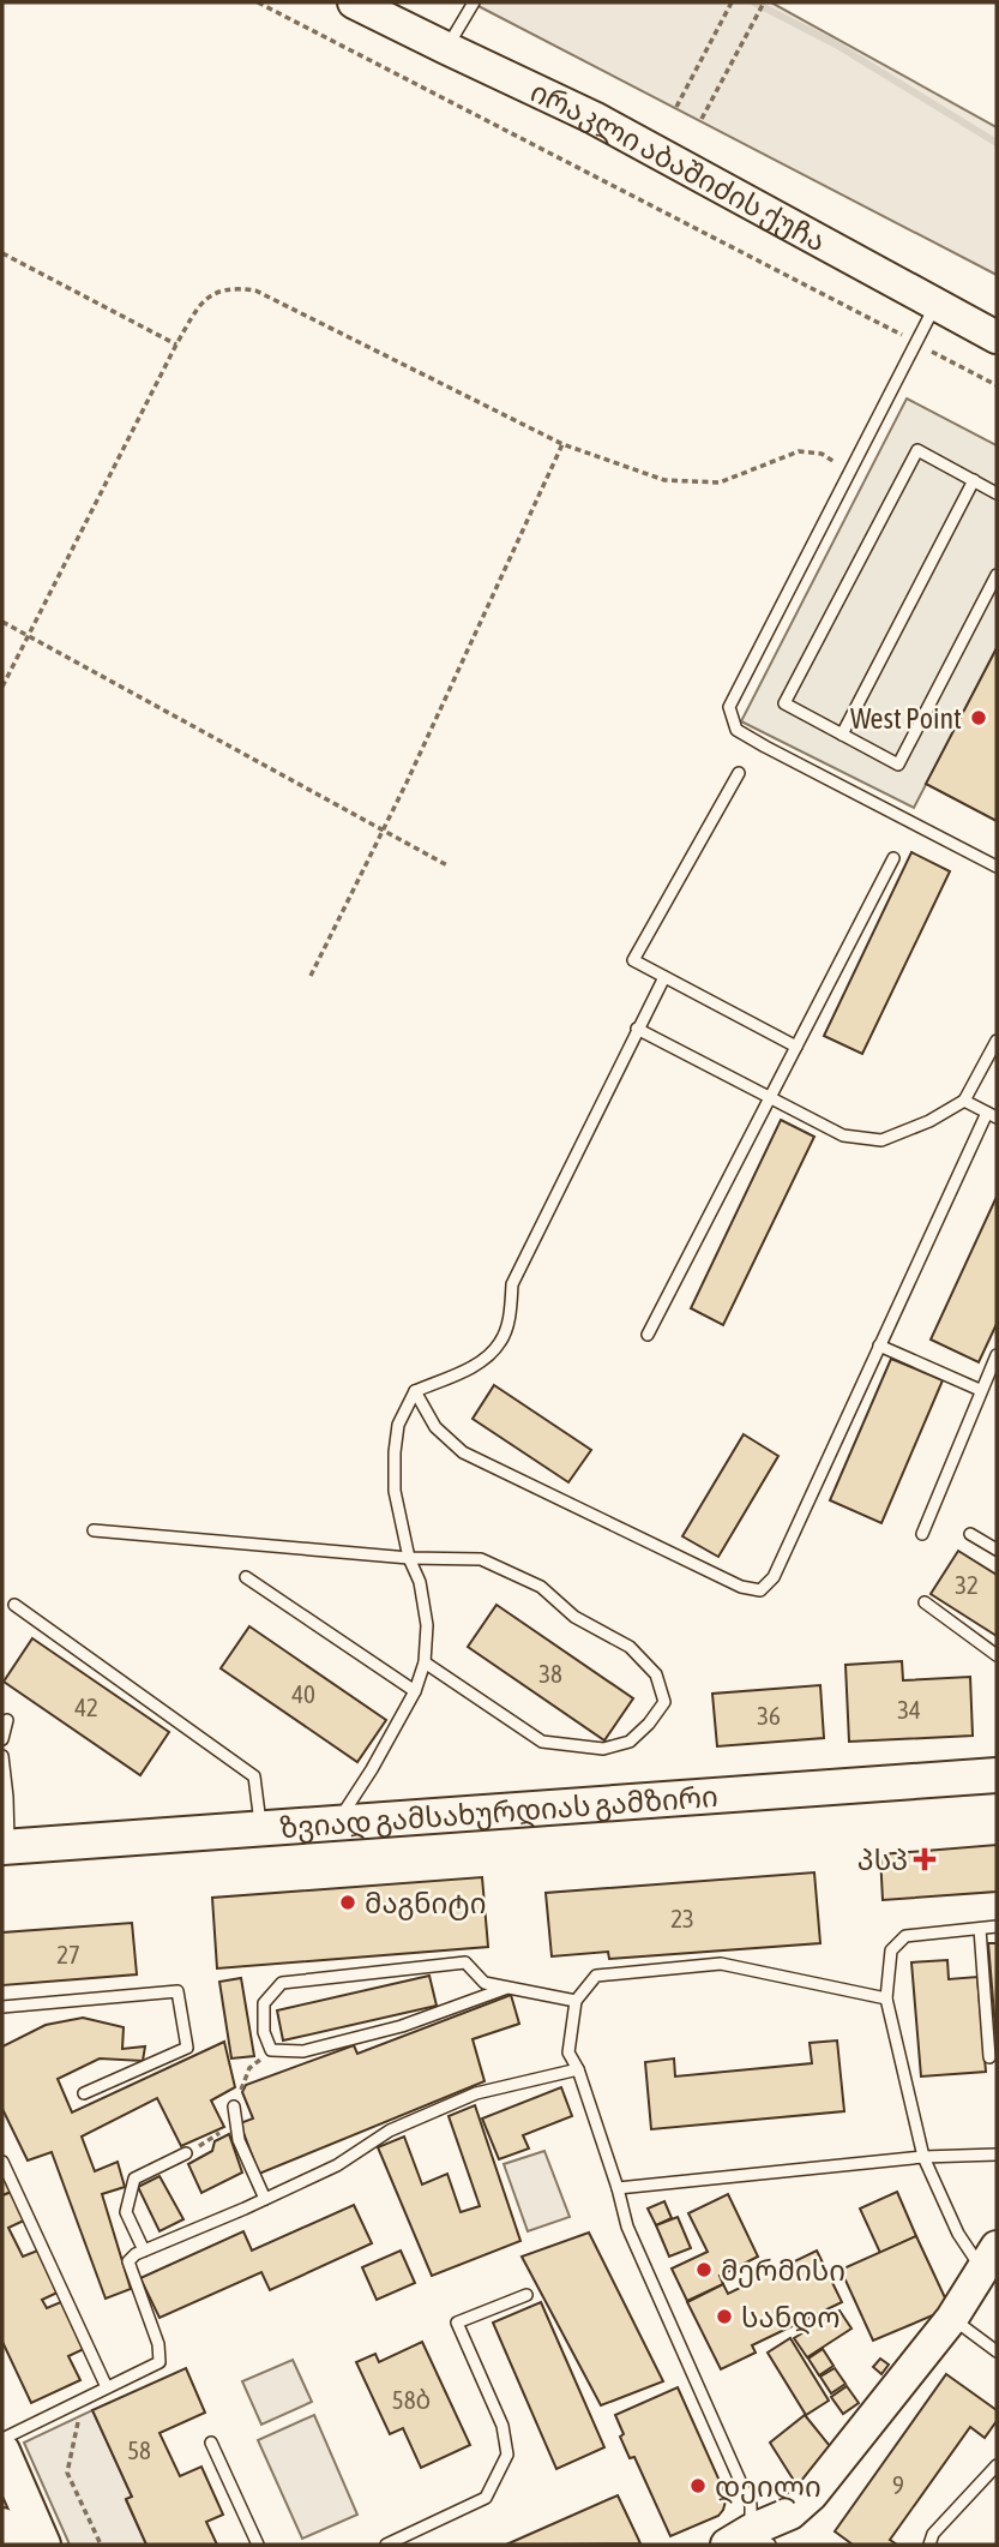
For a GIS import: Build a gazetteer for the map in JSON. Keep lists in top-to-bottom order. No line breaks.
{"streets":{"main road":["ირაკლი აბაშიძის ქუჩა","ზვიად გამსახურდიას გამზირი"]},"places":{"other":["West Point","მაგნიტი","მერმისი","სანდო","დეილი"],"health":["პსპ"]},"house_numbers":["32","38","40","42","34","36","23","27","58ბ","58","9"]}
